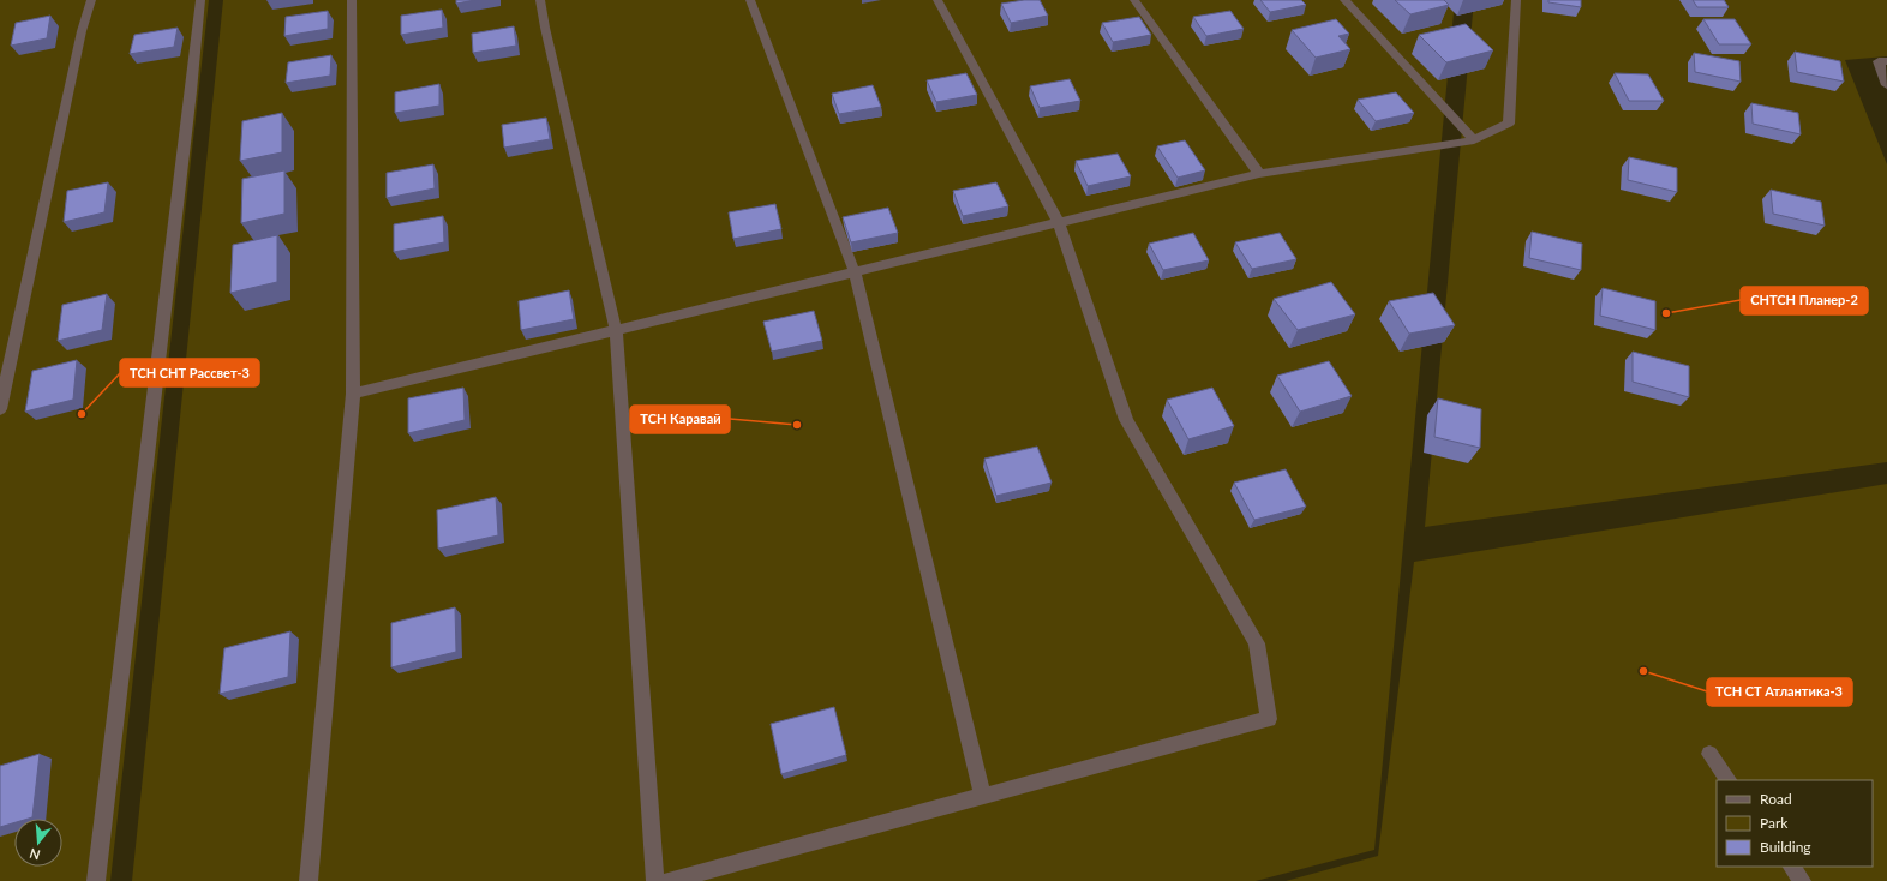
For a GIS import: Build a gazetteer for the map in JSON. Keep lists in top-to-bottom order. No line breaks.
{"places":["СНТСН Планер-2","ТСН СНТ Рассвет-3","ТСН Каравай","ТСН СТ Атлантика-3"],"legend":["Road","Park","Building"],"north":"bottom"}
